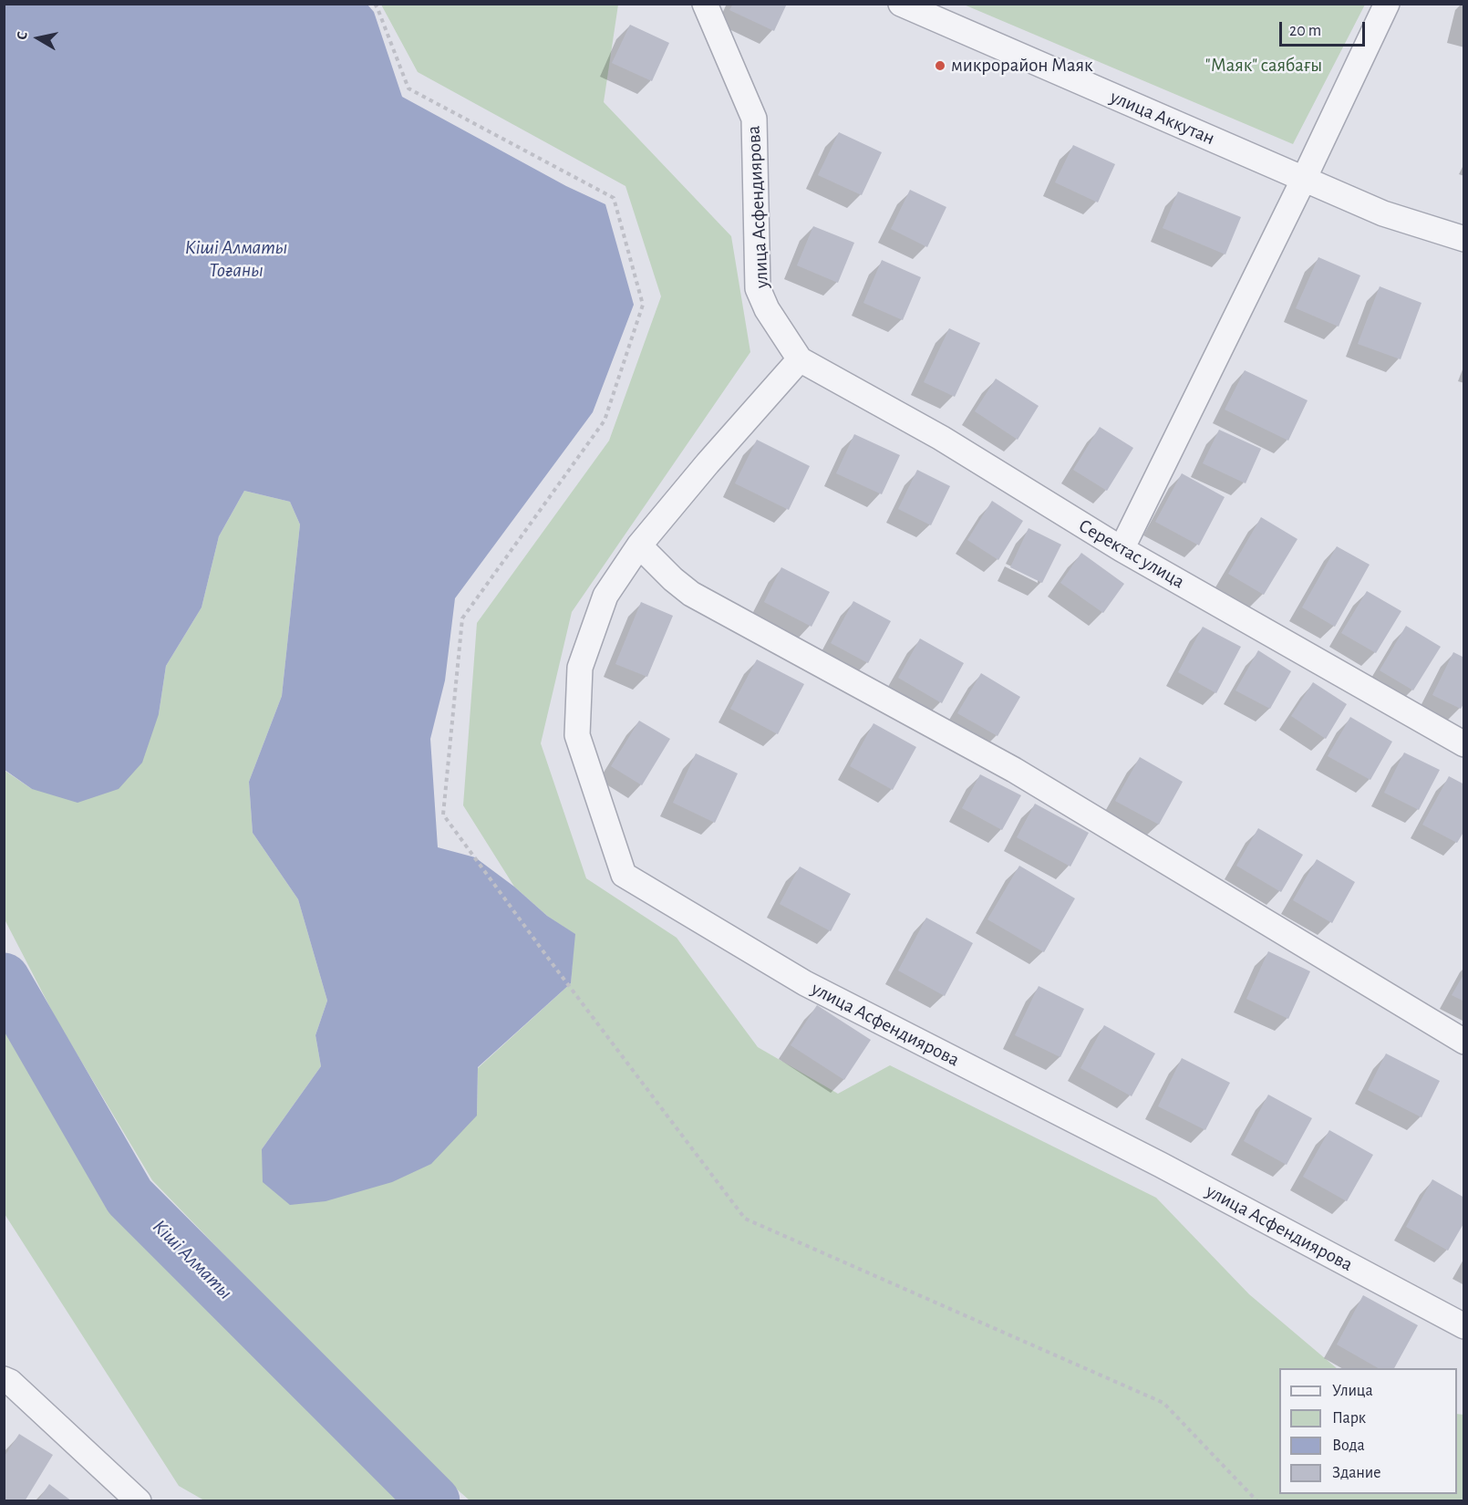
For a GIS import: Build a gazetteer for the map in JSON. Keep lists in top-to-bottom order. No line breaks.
{"streets":{"street":["улица Аккутан","улица Асфендиярова","Серектас улица"]},"crossings":[["улица Асфендиярова","Серектас улица"]],"water":["Кіші Алматы Тоғаны","Кіші Алматы"],"parks":["\"Маяк\" саябағы"],"places":["микрорайон Маяк"],"legend":["Улица","Парк","Вода","Здание"],"scale_bar":"20 m","north":"left"}
